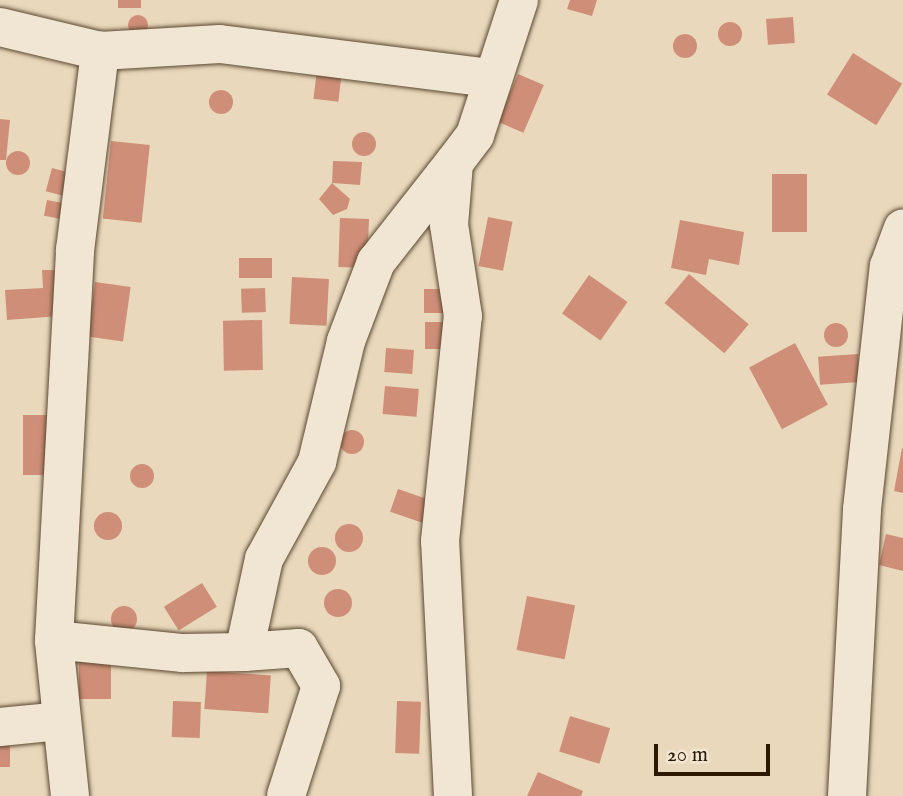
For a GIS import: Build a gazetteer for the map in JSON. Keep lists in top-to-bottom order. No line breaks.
{"scale_bar":"20 m"}
